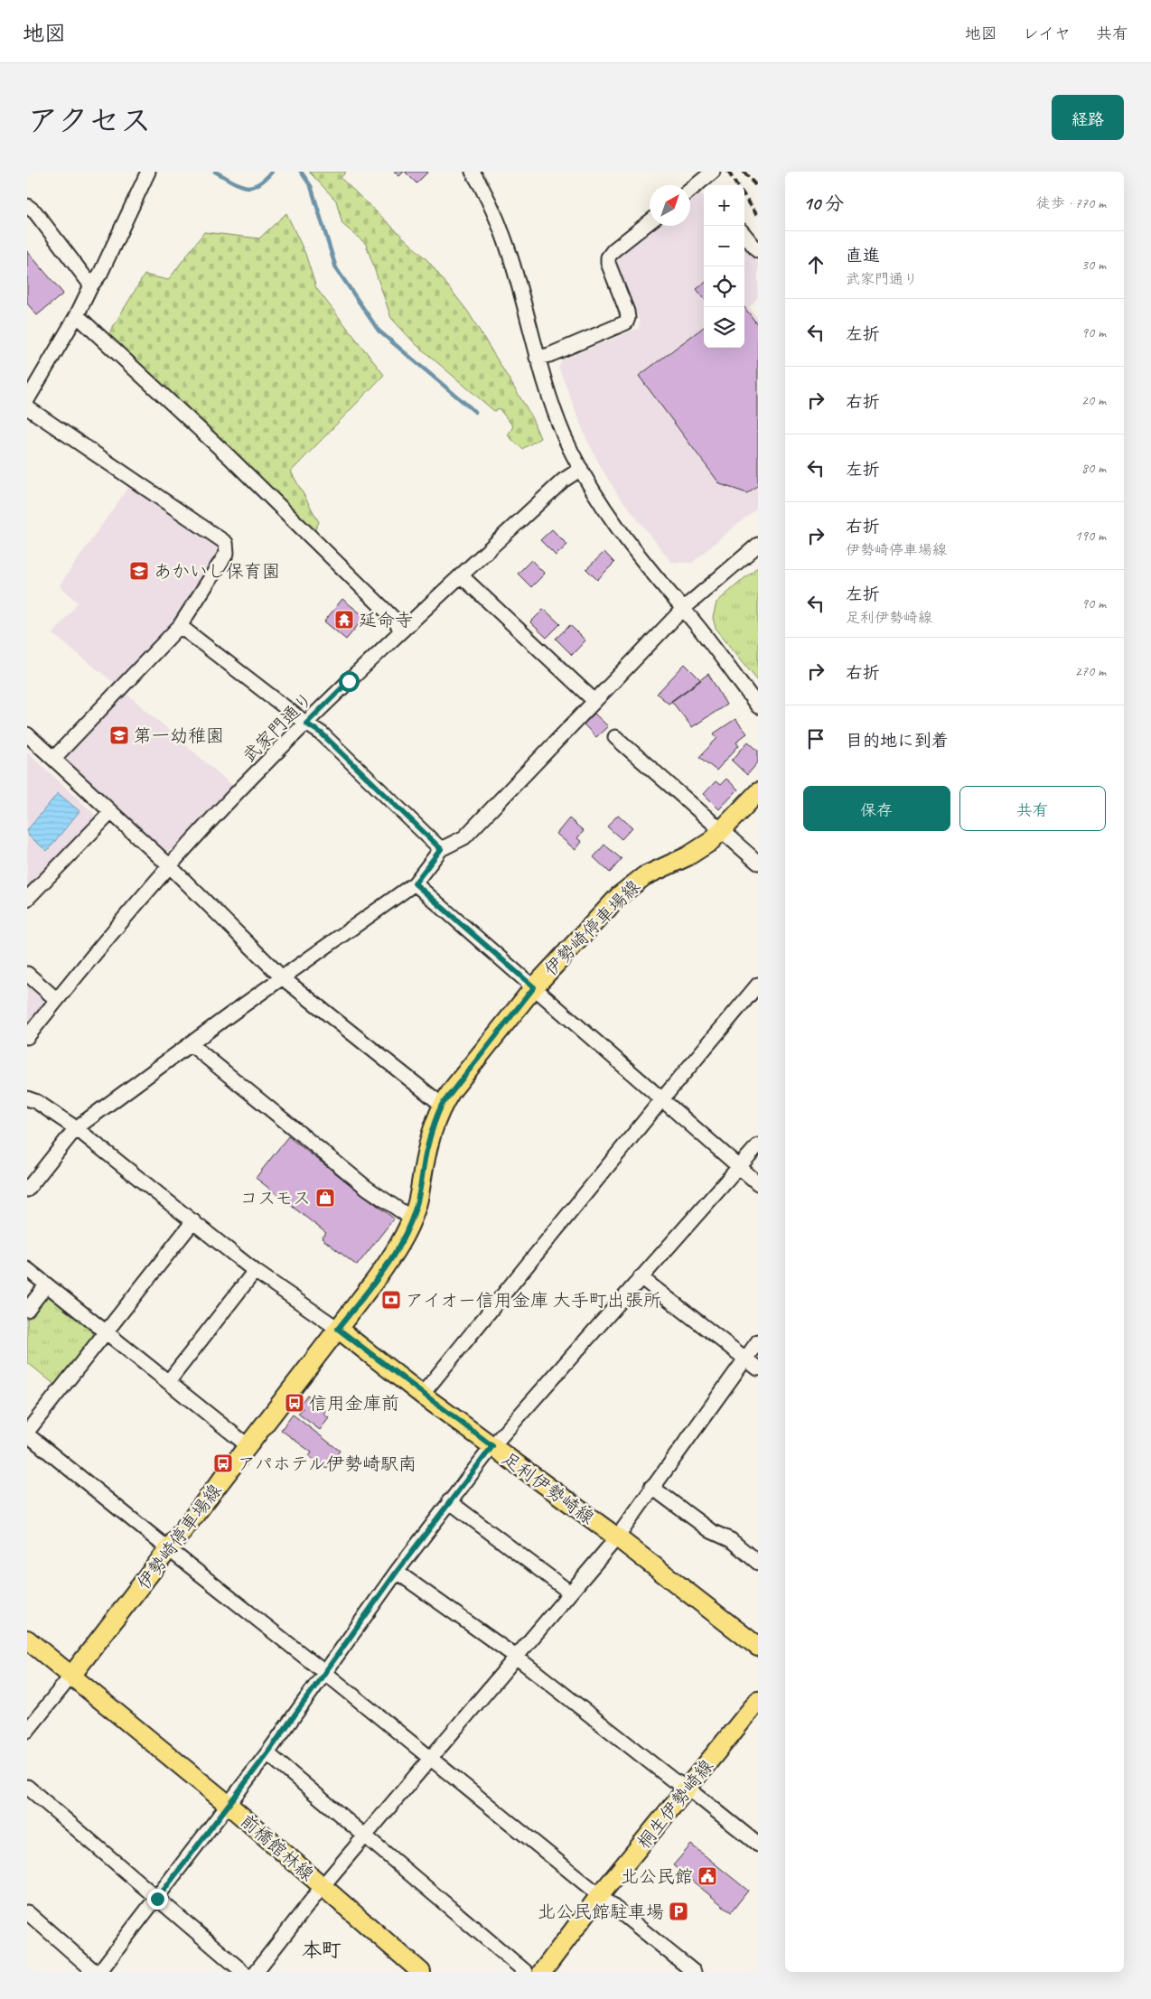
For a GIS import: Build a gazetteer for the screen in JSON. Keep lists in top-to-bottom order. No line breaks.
{"streets":{"main road":["伊勢崎停車場線","足利伊勢崎線","桐生伊勢崎線","前橋館林線"],"street":["武家門通り"]},"crossings":[["伊勢崎停車場線","足利伊勢崎線"],["伊勢崎停車場線","前橋館林線"]],"districts":["本町"],"places":{"school or university":["あかいし保育園","第一幼稚園"],"temple":["延命寺"],"shop":["コスモス"],"bank":["アイオー信用金庫 大手町出張所"],"bus stop":["信用金庫前","アパホテル伊勢崎駅南"],"public building":["北公民館"],"parking":["北公民館駐車場"]},"north":"top right","page":{"header":"地図","nav":["地図","レイヤ","共有"],"title":"アクセス","buttons":["経路",["保存","共有"]],"heading":["10 分","徒歩 · 770 m"],"map_buttons":["+","−"],"list":[["直進","武家門通り","30 m"],["左折","90 m"],["右折","20 m"],["左折","80 m"],["右折","伊勢崎停車場線","190 m"],["左折","足利伊勢崎線","90 m"],["右折","270 m"],"目的地に到着"]}}
